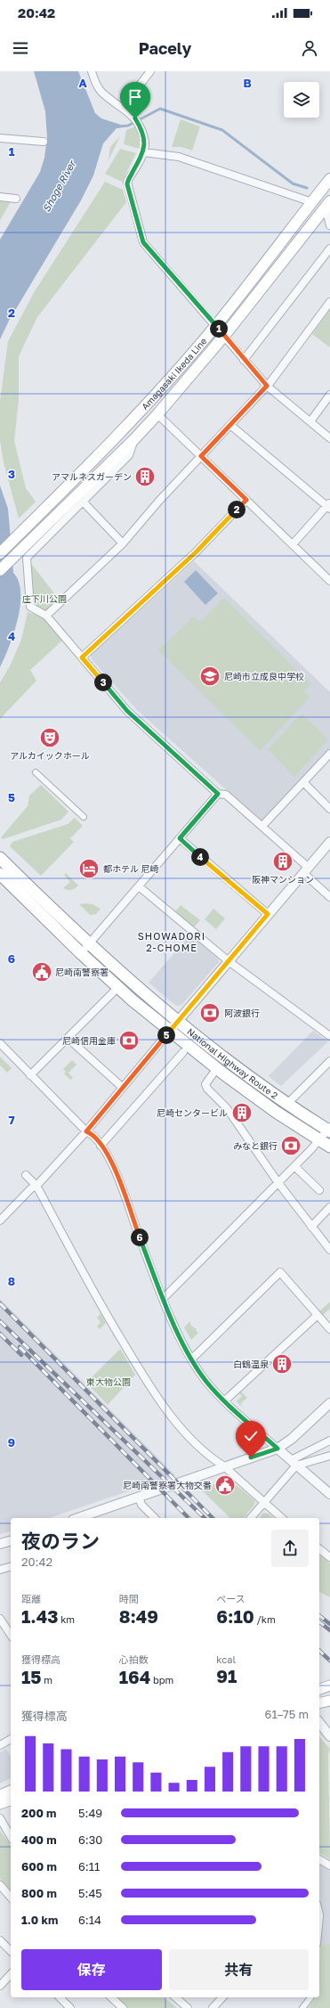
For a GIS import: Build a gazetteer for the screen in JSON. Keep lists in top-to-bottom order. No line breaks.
{"streets":{"highway":["National Highway Route 2"],"main road":["Amagasaki Ikeda Line"]},"districts":["SHOWADORI 2-CHOME"],"water":["Shoge River"],"parks":["庄下川公園","東大物公園"],"places":{"building":["アマルネスガーデン","阪神マンション","尼崎センタービル","白鶴温泉"],"school or university":["尼崎市立成良中学校"],"theatre":["アルカイックホール"],"hotel":["都ホテル 尼崎"],"public building":["尼崎南警察署","尼崎南警察署大物交番"],"bank":["阿波銀行","尼崎信用金庫","みなと銀行"]},"page":{"status":"20:42","header":"Pacely","pins":["1","2","3","4","5","6"],"heading":["夜のラン","20:42"],"stats":[["距離","1.43 km"],["時間","8:49"],["ペース","6:10 /km"],["獲得標高","15 m"],["心拍数","164 bpm"],["kcal","91"]],"chart":["獲得標高","61–75 m"],"list":[{"name":"200 m","note":"5:49"},{"name":"400 m","note":"6:30"},{"name":"600 m","note":"6:11"},{"name":"800 m","note":"5:45"},{"name":"1.0 km","note":"6:14"}],"buttons":["保存","共有"]},"grid":{"columns":["A","B"],"rows":["1","2","3","4","5","6","7","8","9"]}}
